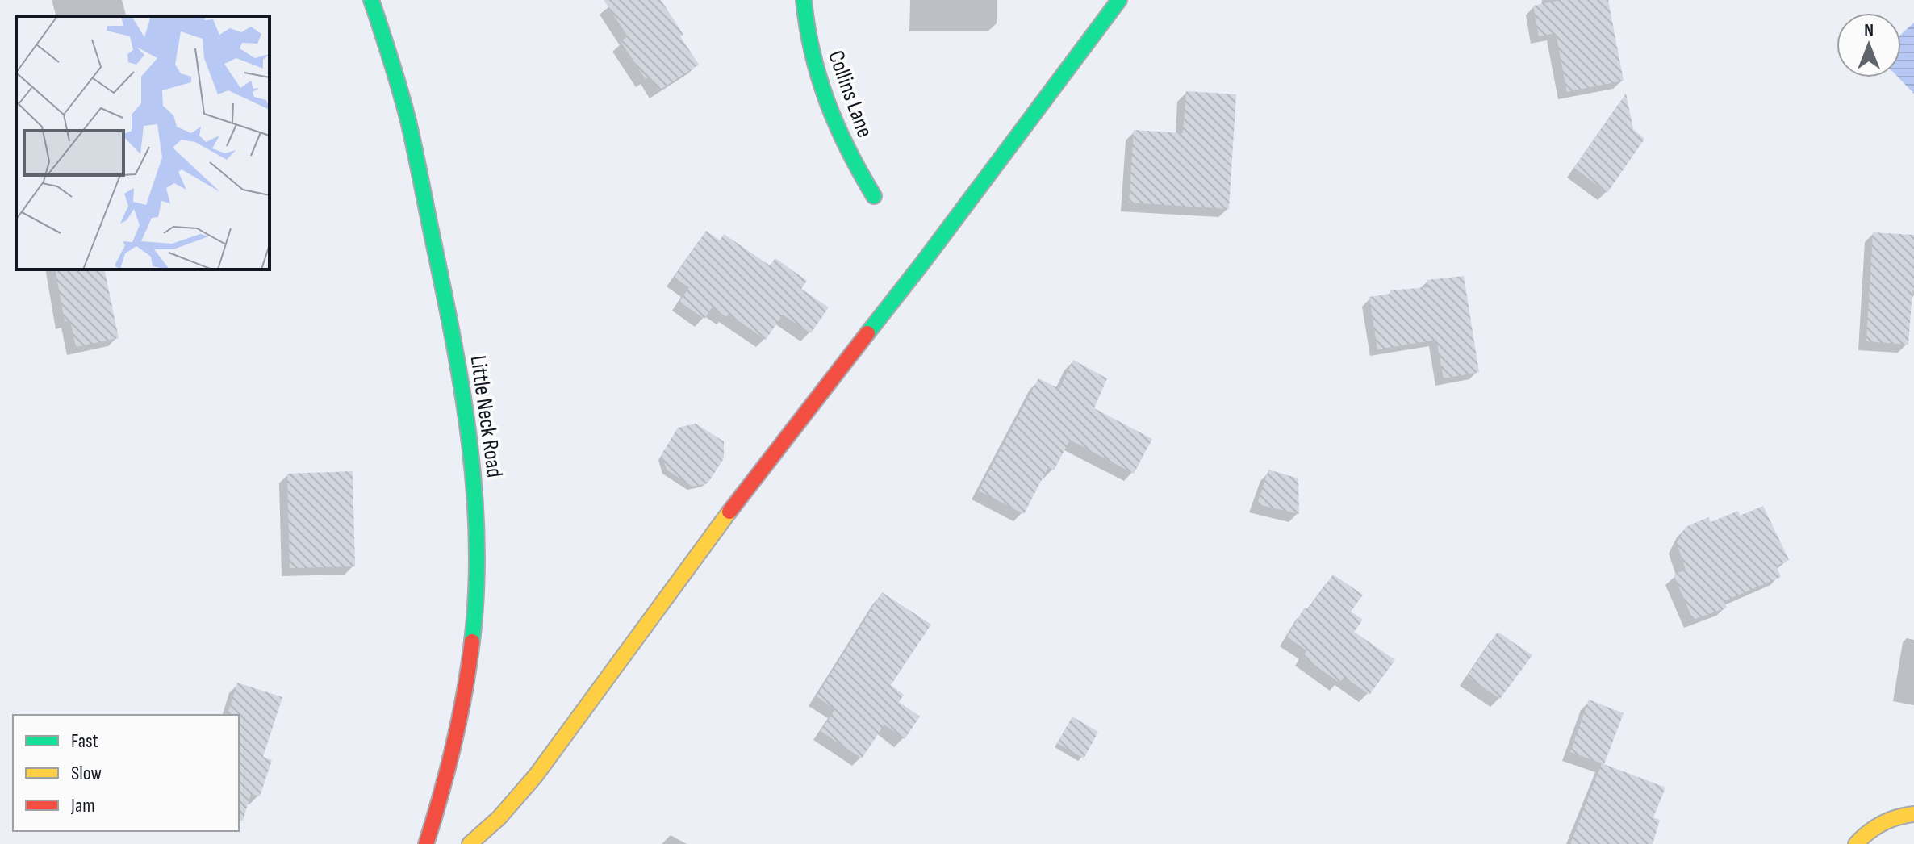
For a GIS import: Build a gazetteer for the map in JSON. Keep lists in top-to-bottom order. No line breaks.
{"streets":{"street":["Collins Lane","Little Neck Road"]},"legend":["Fast","Slow","Jam"],"north":"top"}
